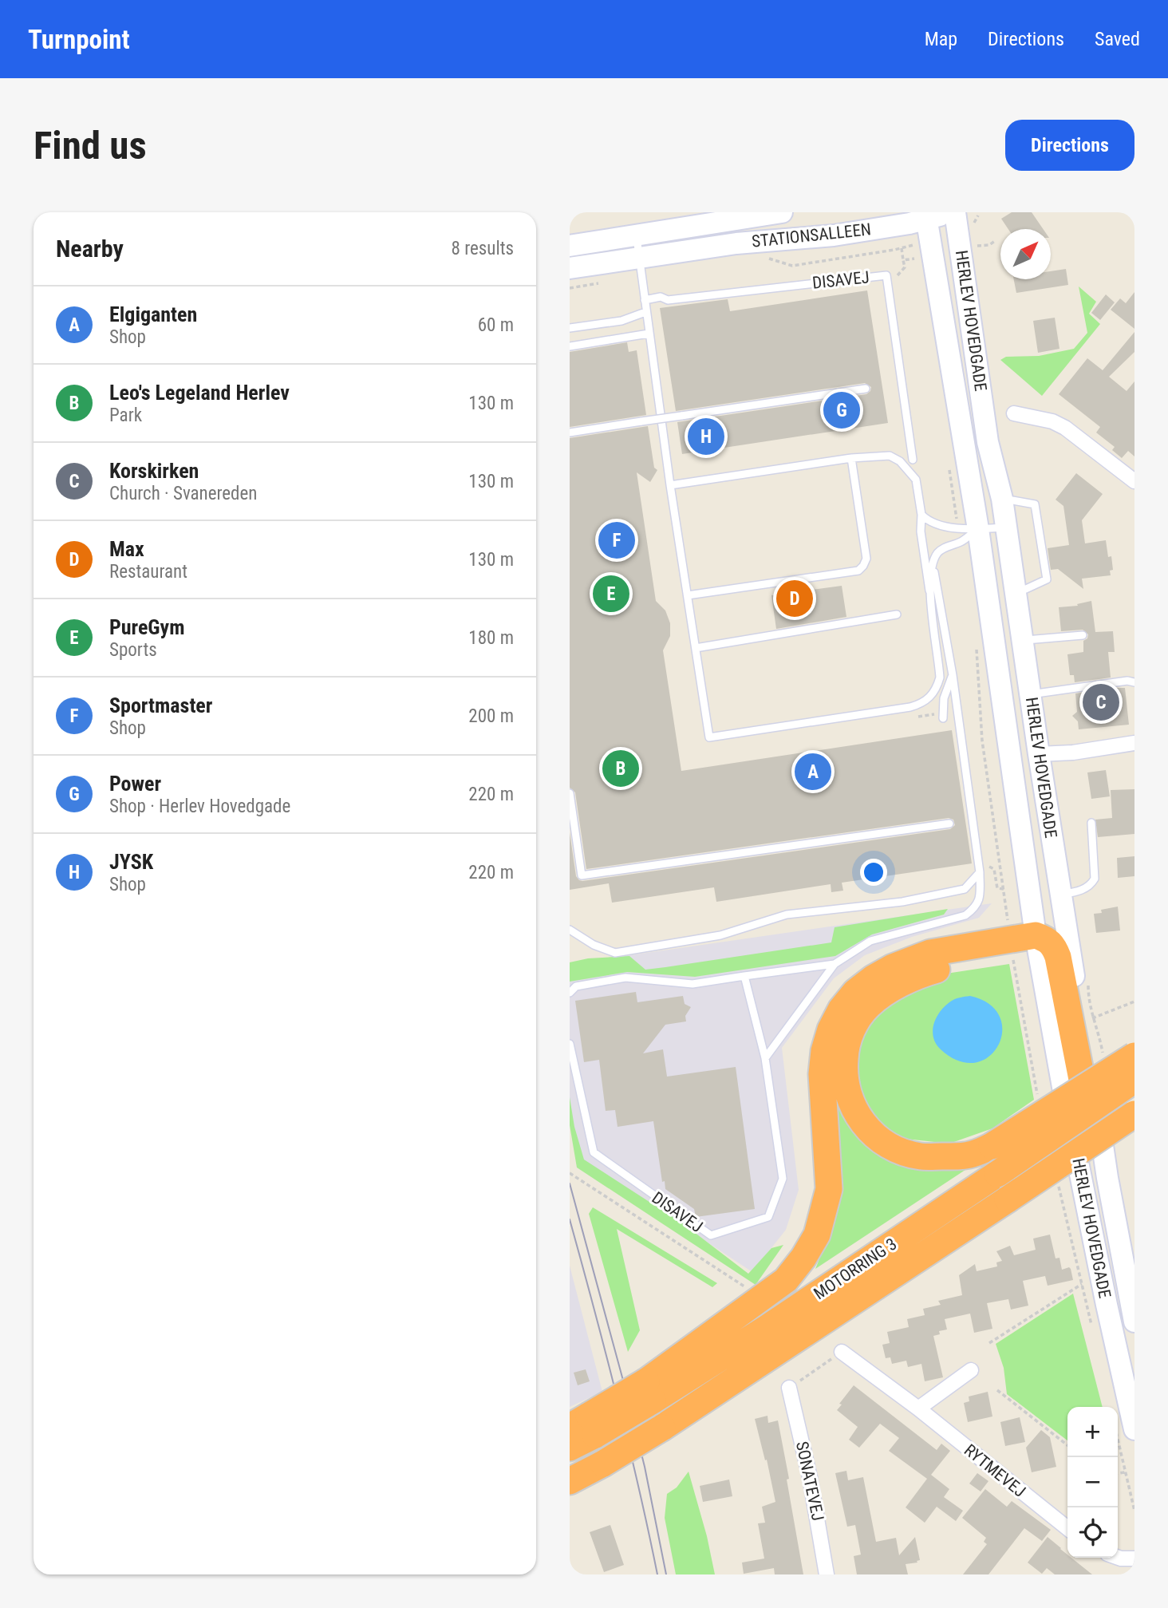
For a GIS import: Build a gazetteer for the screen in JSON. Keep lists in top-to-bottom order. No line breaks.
{"streets":{"highway":["MOTORRING 3"],"main road":["STATIONSALLEEN","HERLEV HOVEDGADE"],"street":["RYTMEVEJ","SONATEVEJ"],"lane":["DISAVEJ"]},"crossings":[["STATIONSALLEEN","HERLEV HOVEDGADE"]],"north":"top right","page":{"header":"Turnpoint","nav":["Map","Directions","Saved"],"buttons":"Directions","title":"Find us","heading":["Nearby","8 results"],"list":[{"mark":"A","name":"Elgiganten","note":"Shop","value":"60 m"},{"mark":"B","name":"Leo's Legeland Herlev","note":"Park","value":"130 m"},{"mark":"C","name":"Korskirken","note":"Church · Svanereden","value":"130 m"},{"mark":"D","name":"Max","note":"Restaurant","value":"130 m"},{"mark":"E","name":"PureGym","note":"Sports","value":"180 m"},{"mark":"F","name":"Sportmaster","note":"Shop","value":"200 m"},{"mark":"G","name":"Power","note":"Shop · Herlev Hovedgade","value":"220 m"},{"mark":"H","name":"JYSK","note":"Shop","value":"220 m"}],"pins":["G","H","F","E","D","C","B","A"],"map_buttons":["+","−"]}}
